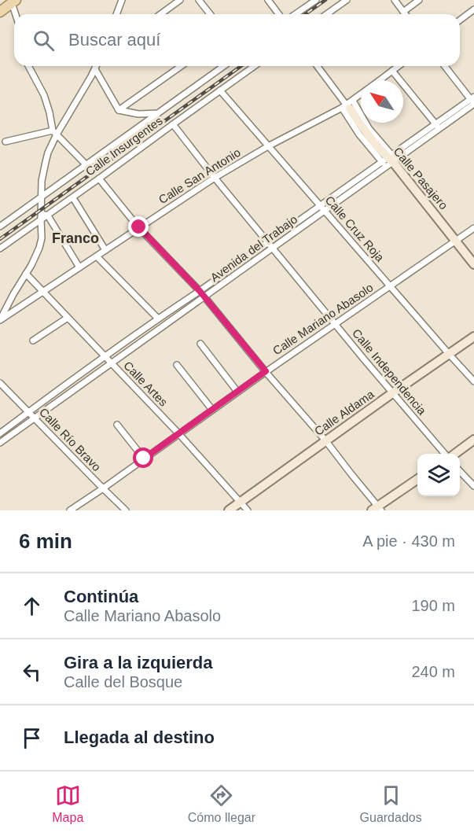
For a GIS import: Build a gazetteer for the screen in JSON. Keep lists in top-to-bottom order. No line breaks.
{"streets":{"street":["Calle Insurgentes","Calle San Antonio","Calle Pasajero","Calle Cruz Roja","Avenida del Trabajo","Calle Mariano Abasolo","Calle Independencia","Calle Artes","Calle Aldama","Calle Río Bravo"]},"crossings":[["Calle Insurgentes","Calle Cruz Roja"],["Calle Insurgentes","Calle Independencia"],["Calle San Antonio","Calle Pasajero"],["Calle San Antonio","Calle Cruz Roja"],["Calle San Antonio","Calle Independencia"],["Calle San Antonio","Calle Artes"],["Calle Pasajero","Avenida del Trabajo"],["Calle Pasajero","Calle Mariano Abasolo"],["Calle Cruz Roja","Avenida del Trabajo"],["Calle Cruz Roja","Calle Mariano Abasolo"],["Calle Cruz Roja","Calle Aldama"],["Avenida del Trabajo","Calle Independencia"],["Avenida del Trabajo","Calle Artes"],["Avenida del Trabajo","Calle Río Bravo"],["Calle Mariano Abasolo","Calle Independencia"],["Calle Mariano Abasolo","Calle Artes"],["Calle Mariano Abasolo","Calle Río Bravo"],["Calle Independencia","Calle Aldama"],["Calle Artes","Calle Aldama"]],"districts":["Franco"],"north":"top left","page":{"search":"Buscar aquí","heading":["6 min","A pie · 430 m"],"list":[["Continúa","Calle Mariano Abasolo","190 m"],["Gira a la izquierda","Calle del Bosque","240 m"],"Llegada al destino"],"nav":["Mapa","Cómo llegar","Guardados"]}}
